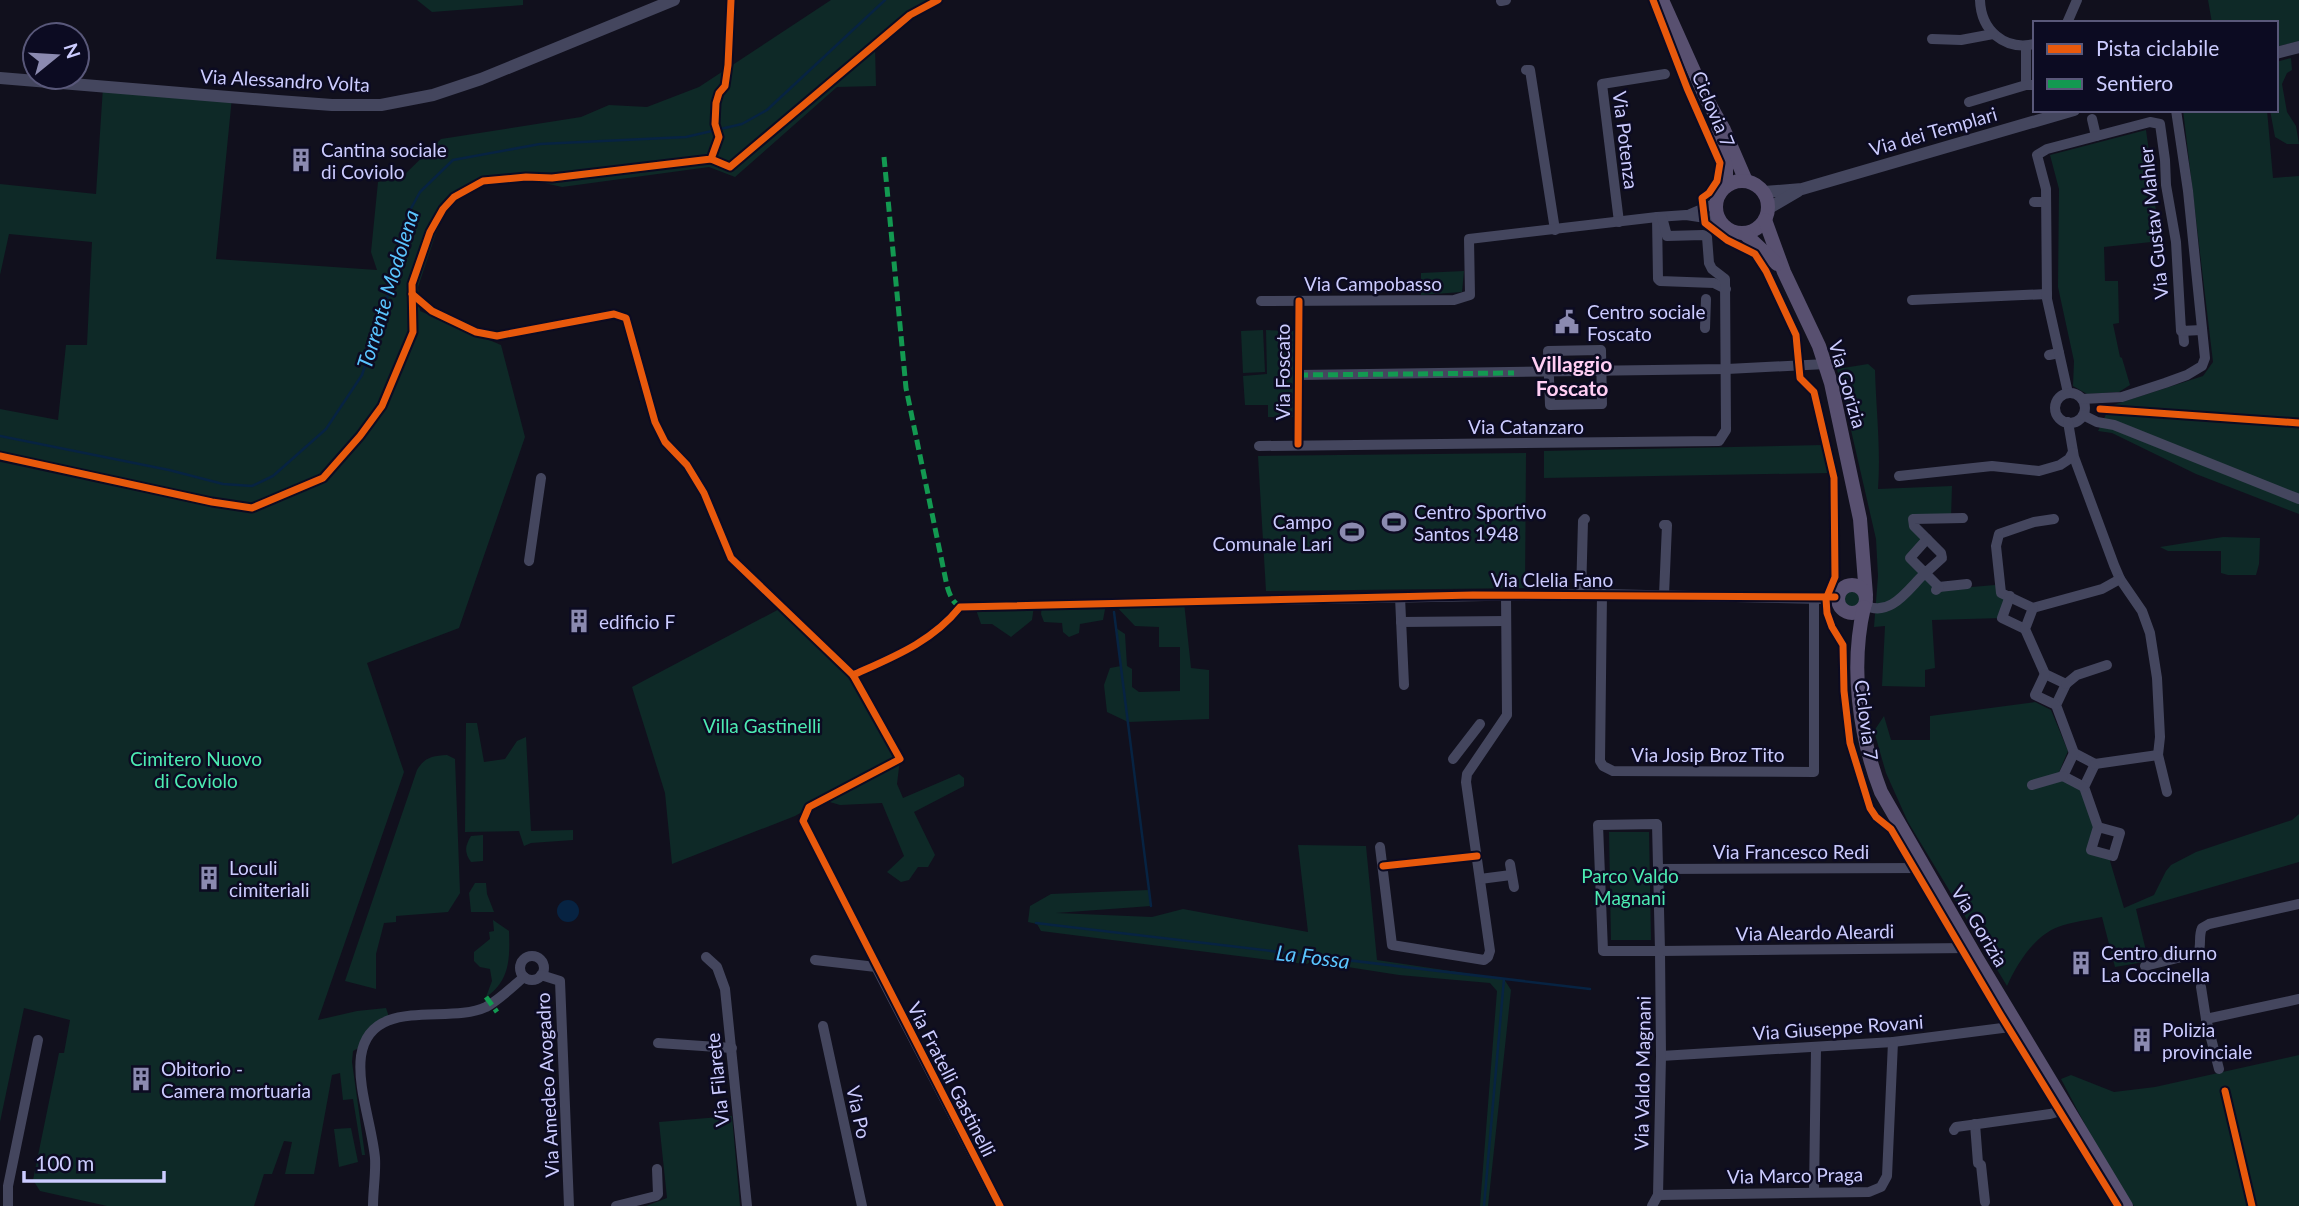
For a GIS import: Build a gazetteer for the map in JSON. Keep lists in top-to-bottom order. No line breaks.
{"streets":{"main road":["Via Gorizia"],"street":["Via Alessandro Volta","Via dei Templari","Via Potenza","Via Gustav Mahler","Via Campobasso","Via Foscato","Via Catanzaro","Via Clelia Fano","Via Josip Broz Tito","Via Francesco Redi","Via Aleardo Aleardi","Via Giuseppe Rovani","Via Valdo Magnani","Via Fratelli Gastinelli","Via Filarete","Via Amedeo Avogadro","Via Po","Via Marco Praga"],"cycle path":["Ciclovia 7"]},"crossings":[["Via Potenza","Via Campobasso"],["Via Campobasso","Via Gorizia"],["Via Foscato","Via Gorizia"],["Via Foscato","Via Catanzaro"],["Via Gorizia","Via Clelia Fano"],["Via Gorizia","Via Francesco Redi"],["Via Gorizia","Via Aleardo Aleardi"],["Via Gorizia","Via Giuseppe Rovani"],["Via Clelia Fano","Via Josip Broz Tito"],["Via Francesco Redi","Via Aleardo Aleardi"],["Via Aleardo Aleardi","Via Valdo Magnani"],["Via Giuseppe Rovani","Via Valdo Magnani"],["Via Giuseppe Rovani","Via Marco Praga"],["Via Valdo Magnani","Via Marco Praga"]],"districts":["Villaggio Foscato"],"water":["Torrente Modolena","La Fossa"],"parks":["Villa Gastinelli","Cimitero Nuovo di Coviolo","Parco Valdo Magnani"],"places":{"building":["Cantina sociale di Coviolo","edificio F","Loculi cimiteriali","Centro diurno La Coccinella","Polizia provinciale","Obitorio - Camera mortuaria"],"public building":["Centro sociale Foscato"],"sports":["Centro Sportivo Santos 1948","Campo Comunale Lari"]},"legend":["Pista ciclabile","Sentiero"],"scale_bar":"100 m","north":"right"}
